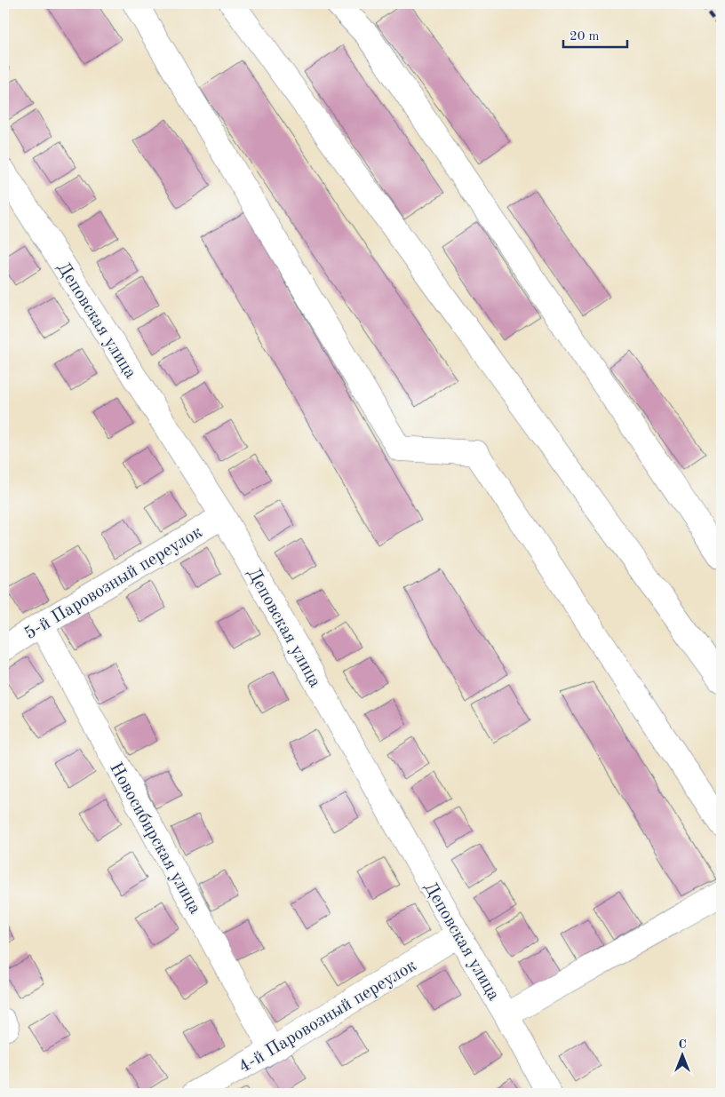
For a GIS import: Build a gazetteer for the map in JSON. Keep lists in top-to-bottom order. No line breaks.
{"streets":{"street":["Деповская улица","5-й Паровозный переулок","Новосибирская улица","4-й Паровозный переулок"]},"crossings":[["Деповская улица","5-й Паровозный переулок"],["Деповская улица","4-й Паровозный переулок"],["5-й Паровозный переулок","Новосибирская улица"],["Новосибирская улица","4-й Паровозный переулок"]],"scale_bar":"20 m","north":"top"}
